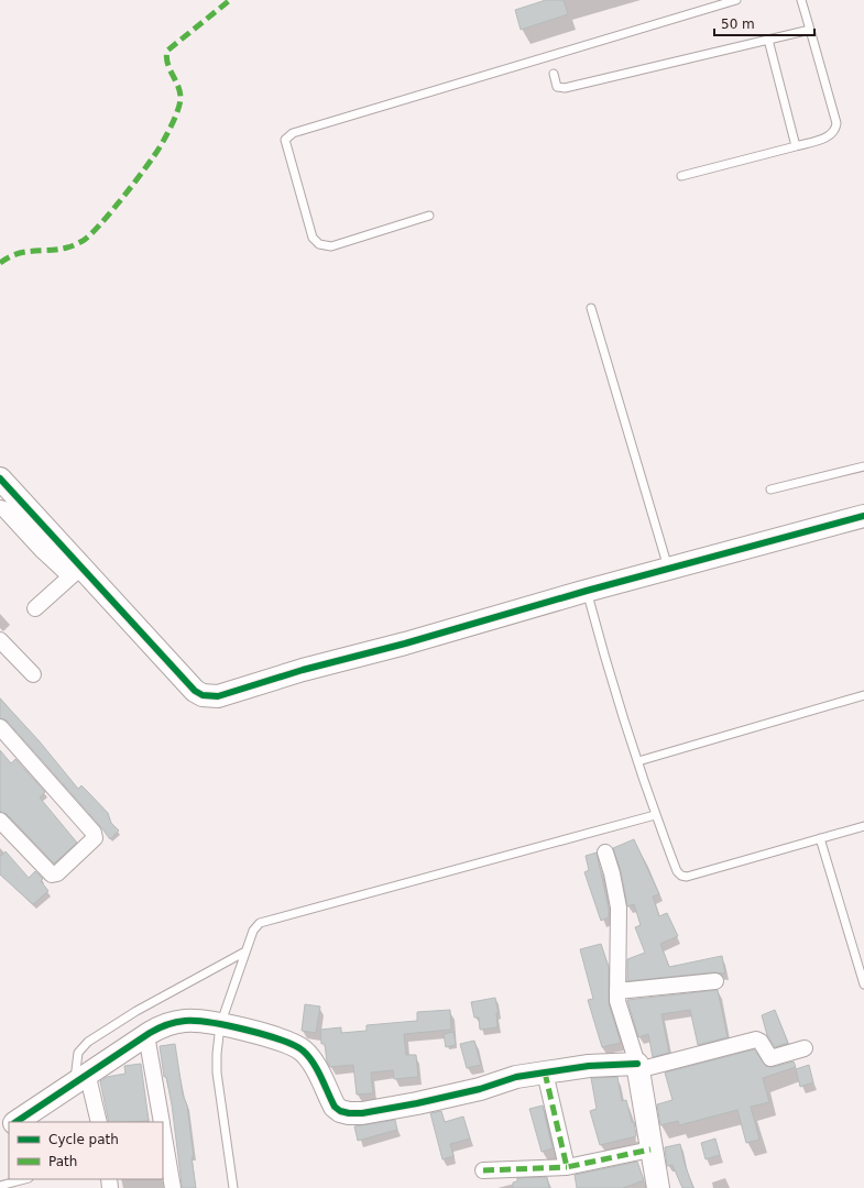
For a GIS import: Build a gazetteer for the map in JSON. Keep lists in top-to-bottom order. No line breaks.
{"legend":["Cycle path","Path"],"scale_bar":"50 m"}
